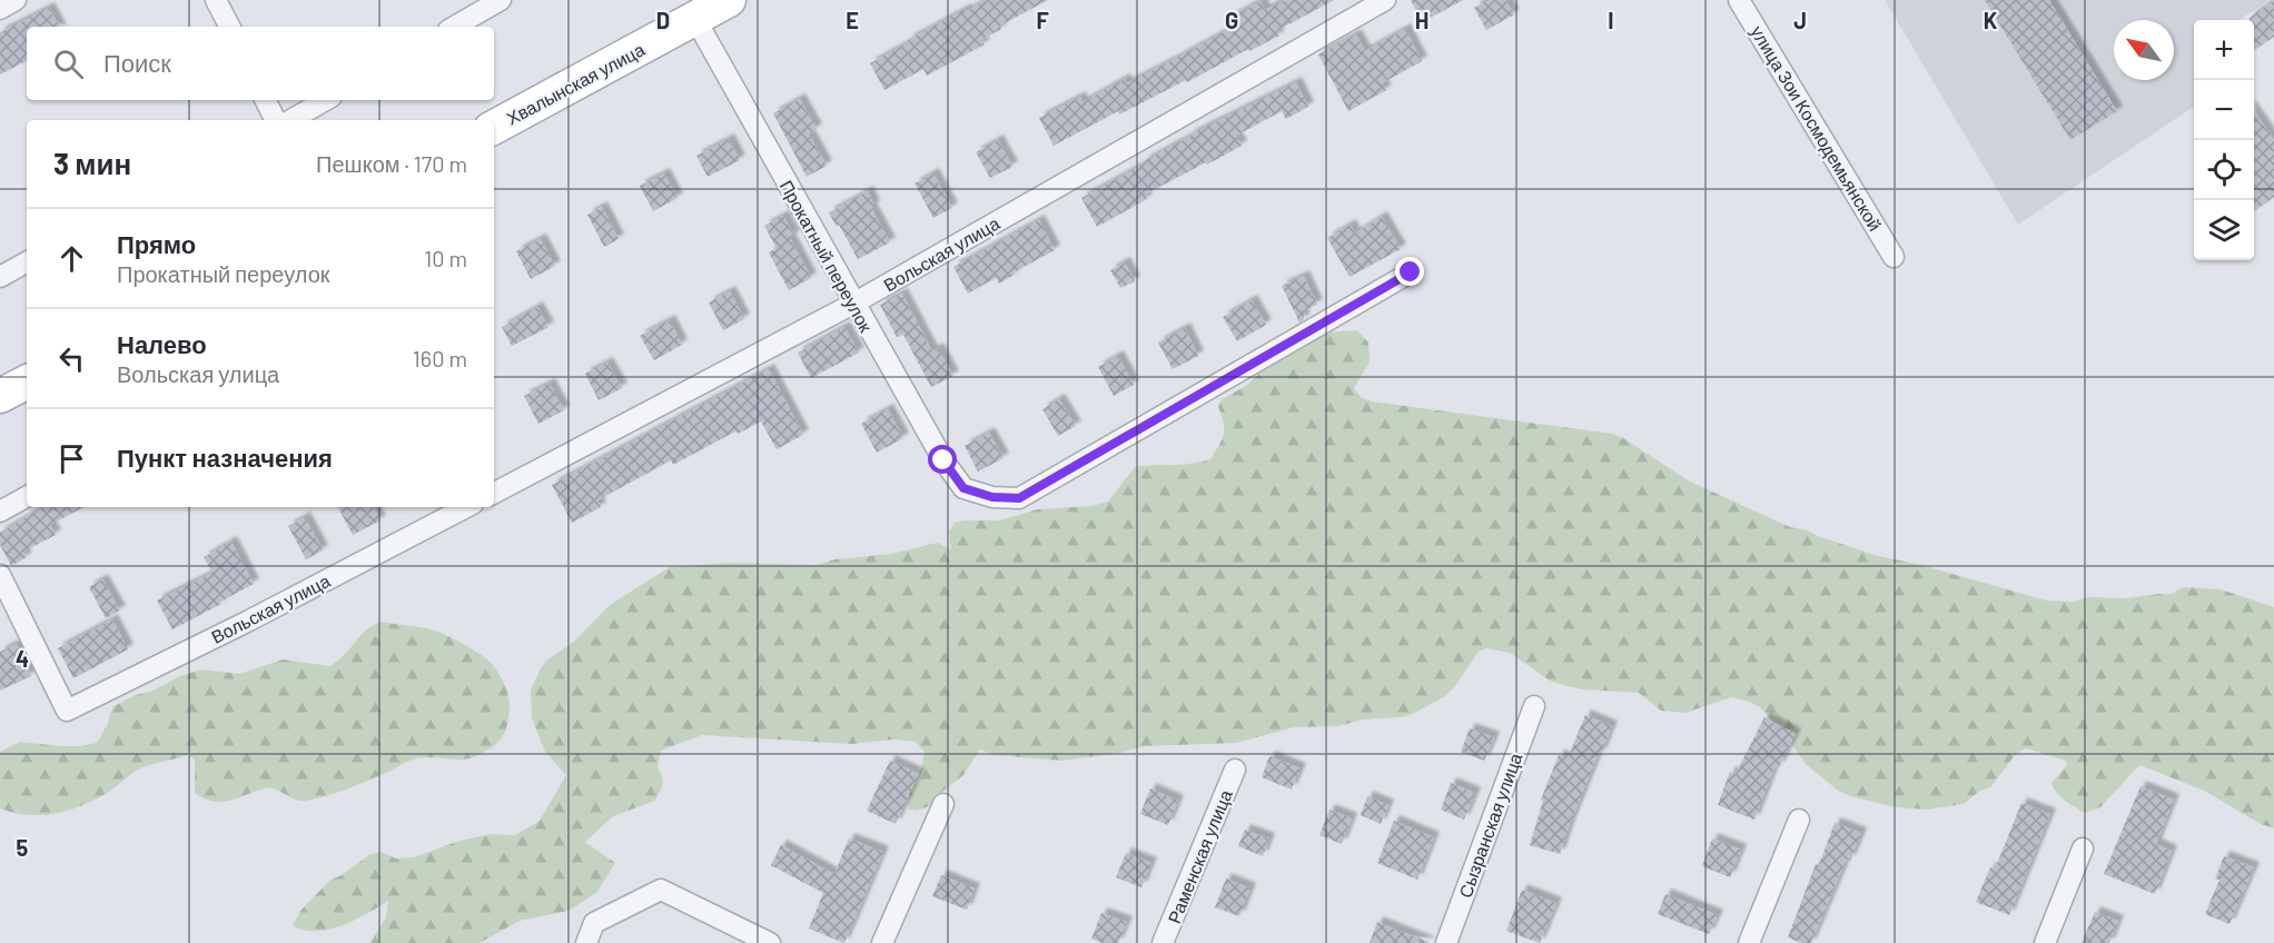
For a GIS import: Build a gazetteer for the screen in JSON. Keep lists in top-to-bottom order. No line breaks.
{"streets":{"main road":["Хвалынская улица"],"street":["улица Зои Космодемьянской","Вольская улица","Прокатный переулок","Сызранская улица","Раменская улица"]},"crossings":[["Хвалынская улица","Прокатный переулок"],["Вольская улица","Прокатный переулок"]],"north":"top left","page":{"map_buttons":["+","−"],"search":"Поиск","heading":["3 мин","Пешком · 170 m"],"list":[["Прямо","Прокатный переулок","10 m"],["Налево","Вольская улица","160 m"],"Пункт назначения"]},"grid":{"columns":["D","E","F","G","H","I","J","K"],"rows":["4","5"]}}
